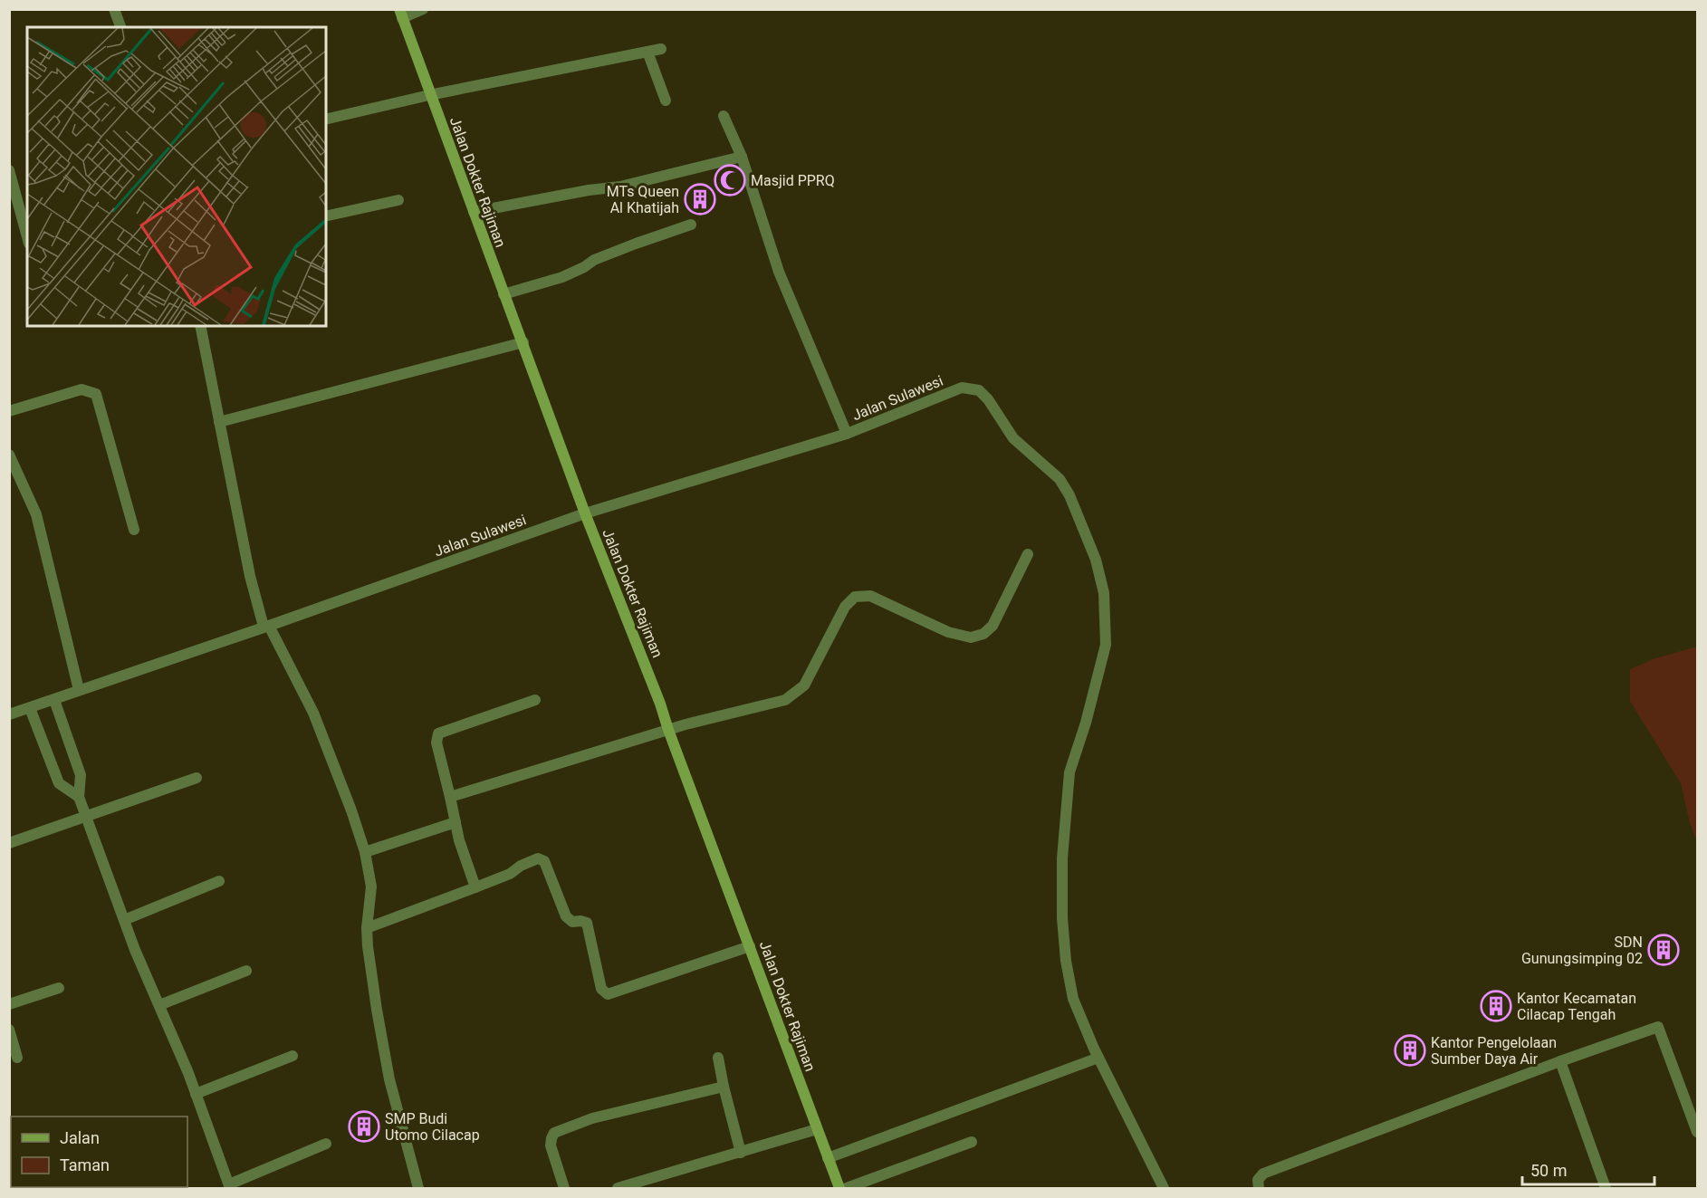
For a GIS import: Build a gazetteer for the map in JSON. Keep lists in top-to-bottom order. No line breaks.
{"streets":{"street":["Jalan Dokter Rajiman","Jalan Sulawesi"]},"crossings":[["Jalan Dokter Rajiman","Jalan Sulawesi"]],"places":{"mosque":["Masjid PPRQ"],"building":["MTs Queen Al Khatijah","SDN Gunungsimping 02","Kantor Kecamatan Cilacap Tengah","Kantor Pengelolaan Sumber Daya Air","SMP Budi Utomo Cilacap"]},"legend":["Jalan","Taman"],"scale_bar":"50 m"}
